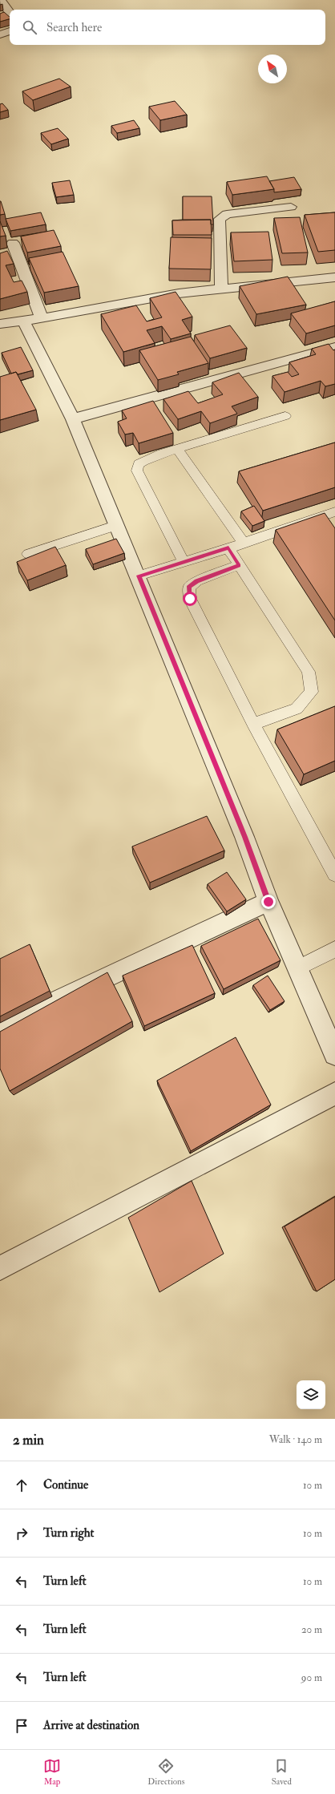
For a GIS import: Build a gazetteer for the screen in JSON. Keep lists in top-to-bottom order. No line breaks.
{"north":"top left","page":{"search":"Search here","heading":["2 min","Walk · 140 m"],"list":[["Continue","10 m"],["Turn right","10 m"],["Turn left","10 m"],["Turn left","20 m"],["Turn left","90 m"],"Arrive at destination"],"nav":["Map","Directions","Saved"]}}
